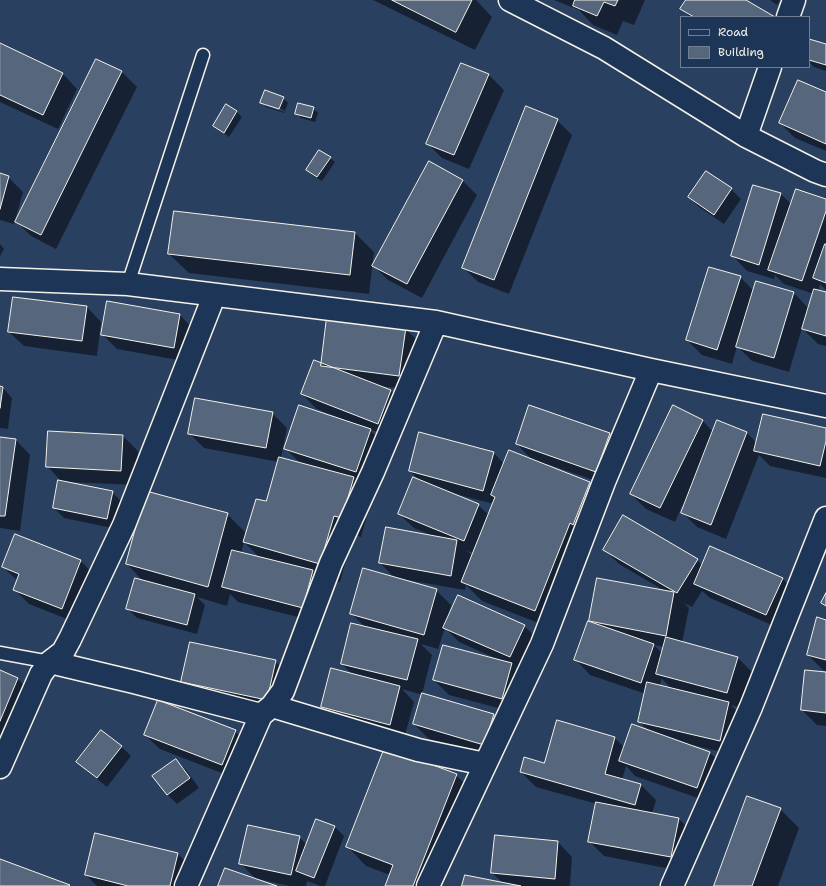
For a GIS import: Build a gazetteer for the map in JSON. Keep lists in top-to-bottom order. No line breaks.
{"legend":["Road","Building"]}
